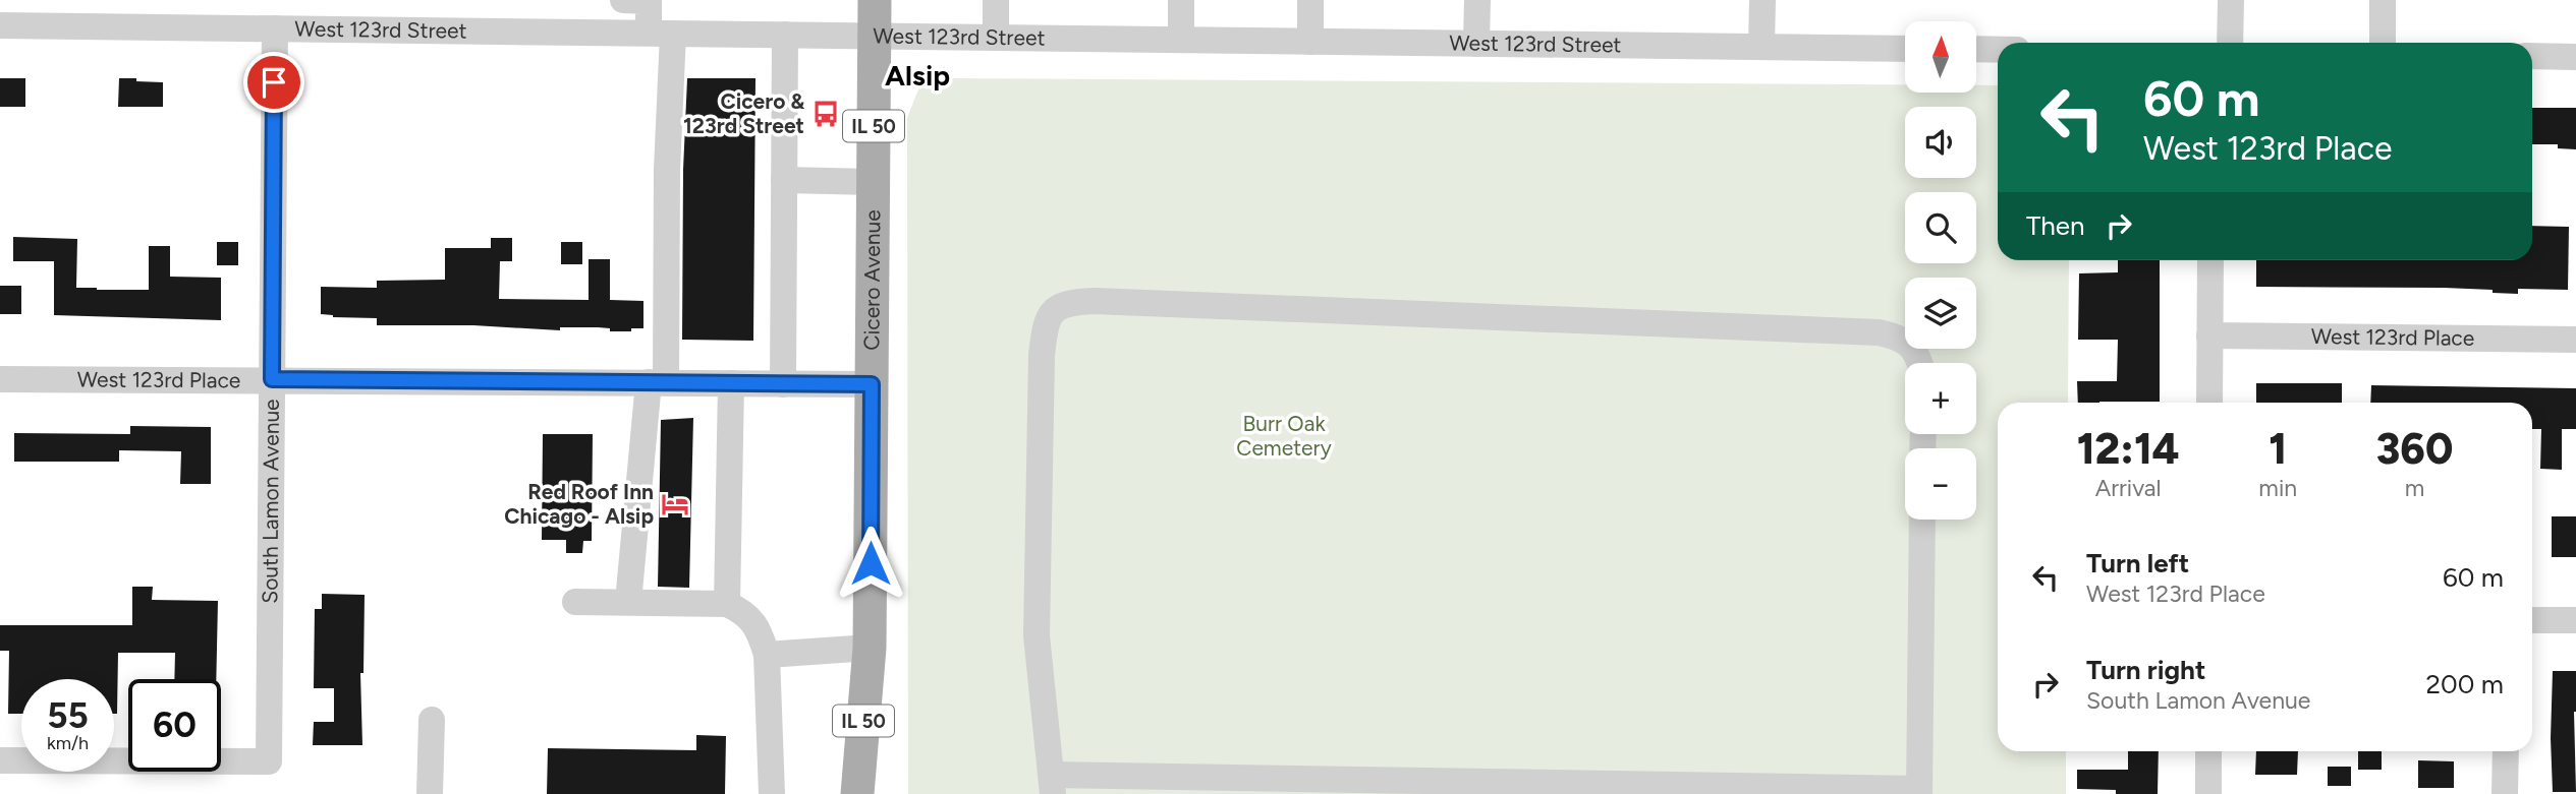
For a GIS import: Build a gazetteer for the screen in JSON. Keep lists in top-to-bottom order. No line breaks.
{"streets":{"main road":["IL 50","Cicero Avenue"],"street":["West 123rd Street","West 123rd Place","South Lamon Avenue"]},"crossings":[["West 123rd Street","Cicero Avenue"],["West 123rd Street","South Lamon Avenue"],["Cicero Avenue","West 123rd Place"],["West 123rd Place","South Lamon Avenue"]],"districts":["Alsip"],"parks":["Burr Oak Cemetery"],"places":{"bus stop":["Cicero & 123rd Street"],"hotel":["Red Roof Inn Chicago - Alsip"]},"north":"top","page":{"map_buttons":["+","−"],"turn":["60 m","West 123rd Place"],"then":"Then","eta":["12:14","Arrival","1","min","360","m"],"list":[{"name":"Turn left","note":"West 123rd Place","value":"60 m"},{"name":"Turn right","note":"South Lamon Avenue","value":"200 m"}],"speed":"55 km/h","limit":"60"}}
